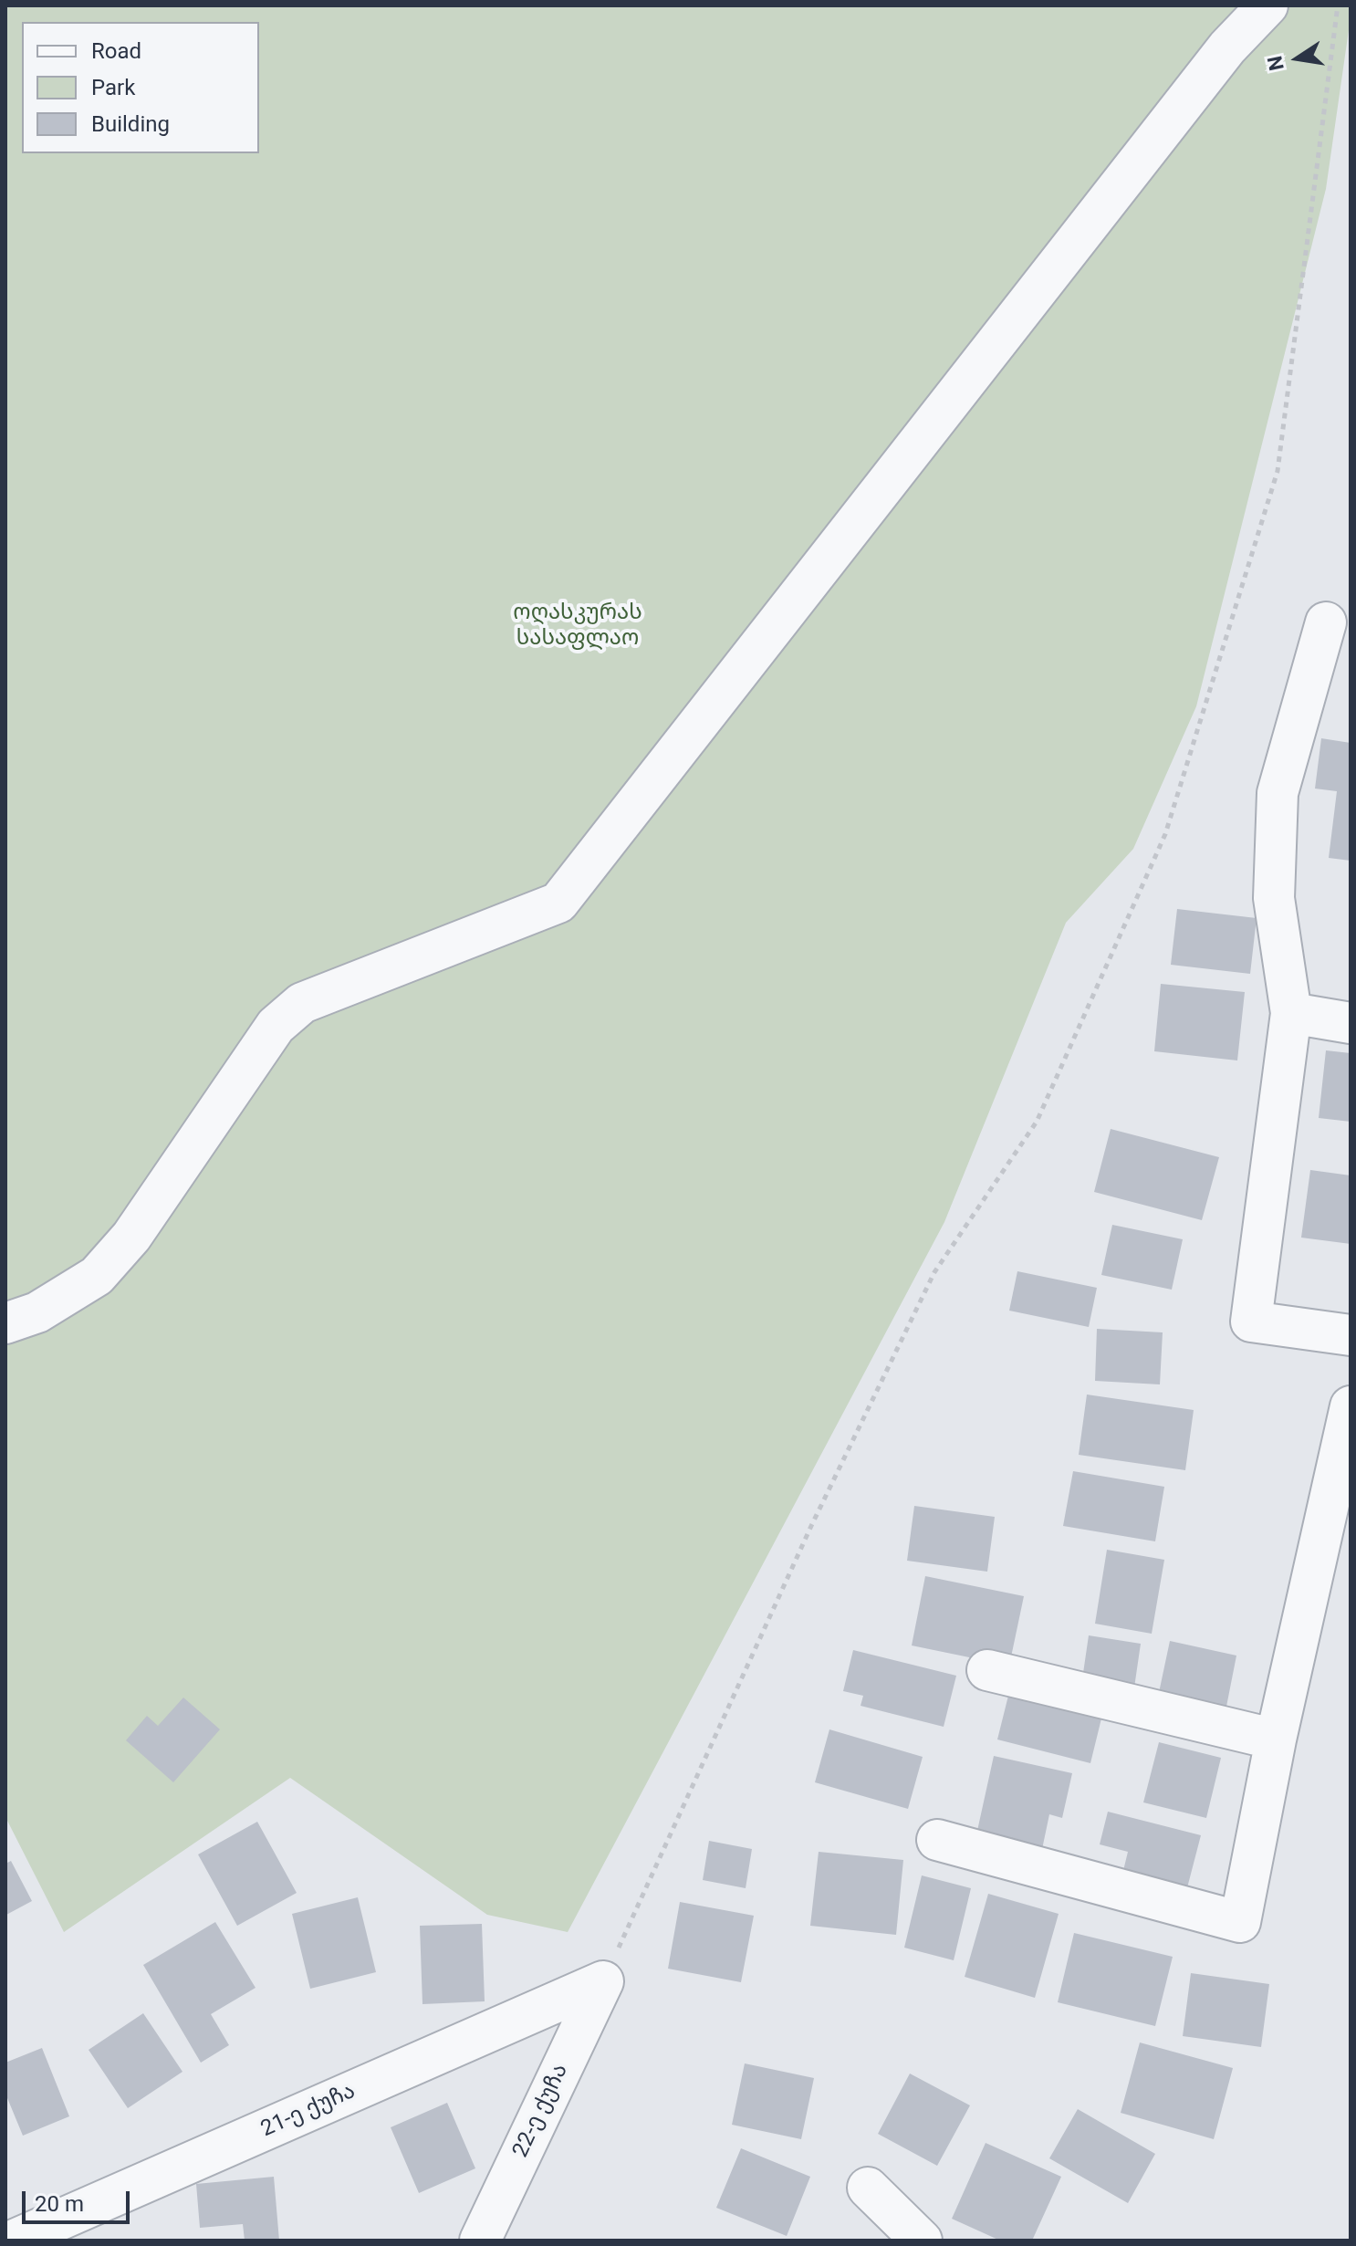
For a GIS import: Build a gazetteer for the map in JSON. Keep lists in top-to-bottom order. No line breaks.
{"streets":{"street":["21-ე ქუჩა","22-ე ქუჩა"]},"crossings":[["21-ე ქუჩა","22-ე ქუჩა"]],"parks":["ოღასკურას სასაფლაო"],"legend":["Road","Park","Building"],"scale_bar":"20 m","north":"left"}
